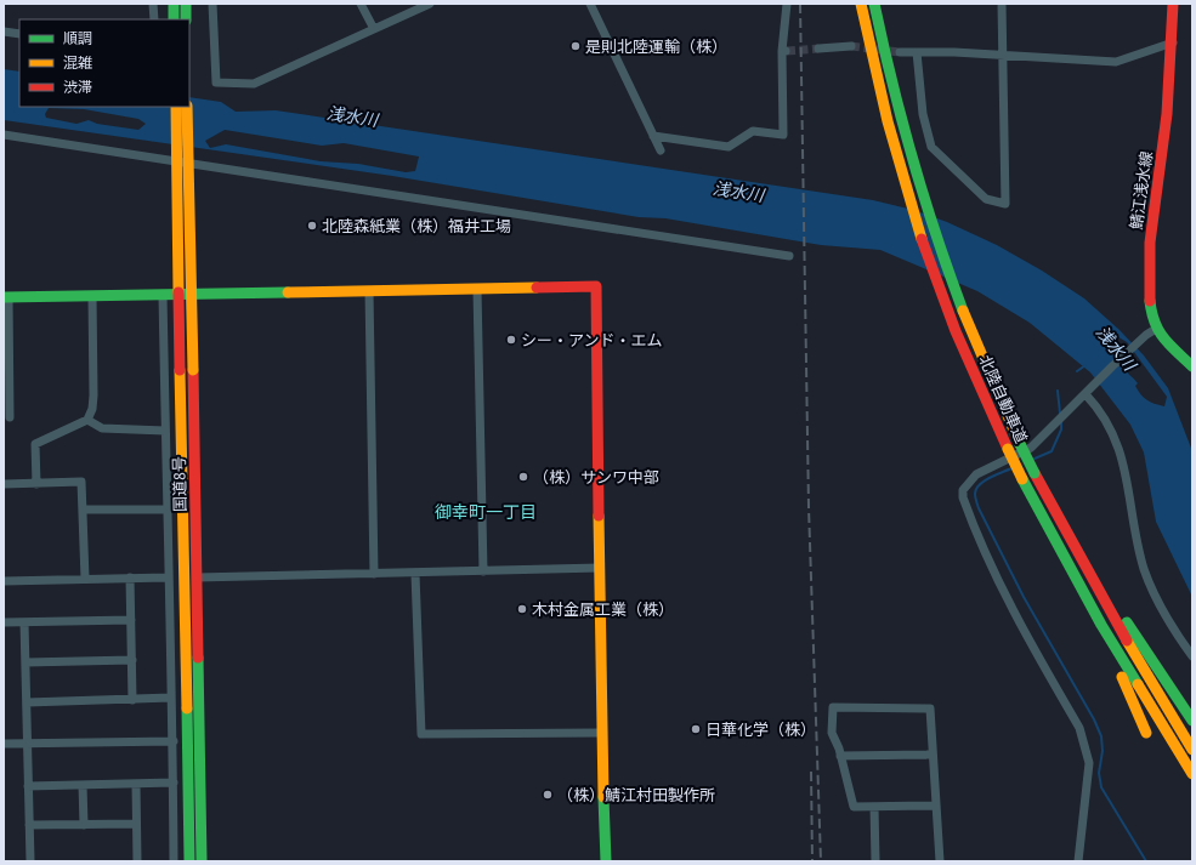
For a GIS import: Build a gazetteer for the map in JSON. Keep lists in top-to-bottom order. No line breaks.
{"streets":{"main road":["鯖江浅水線","北陸自動車道","国道8号"]},"districts":["御幸町一丁目"],"water":["浅水川"],"places":["是則北陸運輸（株）","北陸森紙業（株）福井工場","シー・アンド・エム","（株）サンワ中部","木村金属工業（株）","日華化学（株）","（株）鯖江村田製作所"],"legend":["順調","混雑","渋滞"]}
